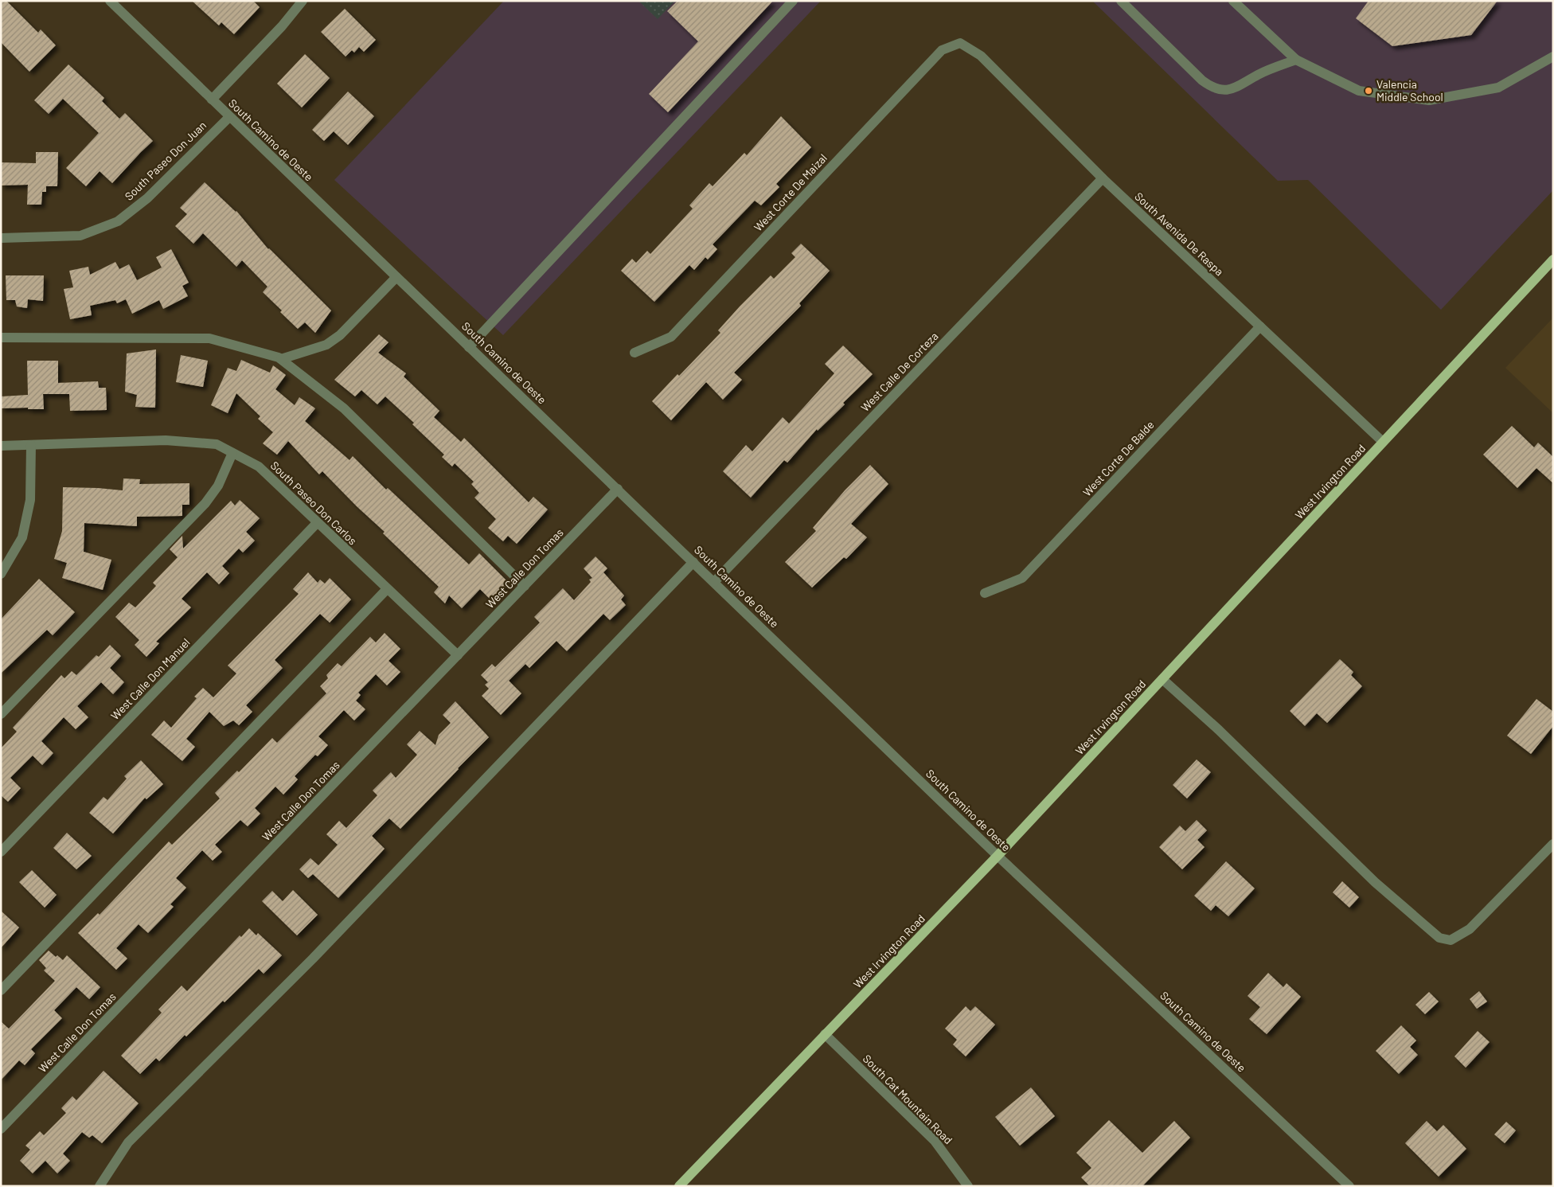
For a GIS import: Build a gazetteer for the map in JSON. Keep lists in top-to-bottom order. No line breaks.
{"streets":{"main road":["West Irvington Road"],"street":["South Camino de Oeste","South Paseo Don Juan","West Corte De Maizal","South Avenida De Raspa","West Calle De Corteza","West Corte De Balde","South Paseo Don Carlos","West Calle Don Tomas","West Calle Don Manuel","South Cat Mountain Road"]},"crossings":[["South Camino de Oeste","South Paseo Don Juan"],["South Camino de Oeste","West Calle De Corteza"],["South Camino de Oeste","West Irvington Road"],["South Camino de Oeste","West Calle Don Tomas"],["West Corte De Maizal","South Avenida De Raspa"],["South Avenida De Raspa","West Calle De Corteza"],["South Avenida De Raspa","West Corte De Balde"],["South Avenida De Raspa","West Irvington Road"],["West Irvington Road","South Cat Mountain Road"],["South Paseo Don Carlos","West Calle Don Tomas"],["South Paseo Don Carlos","West Calle Don Manuel"]],"places":["Valencia Middle School"]}
